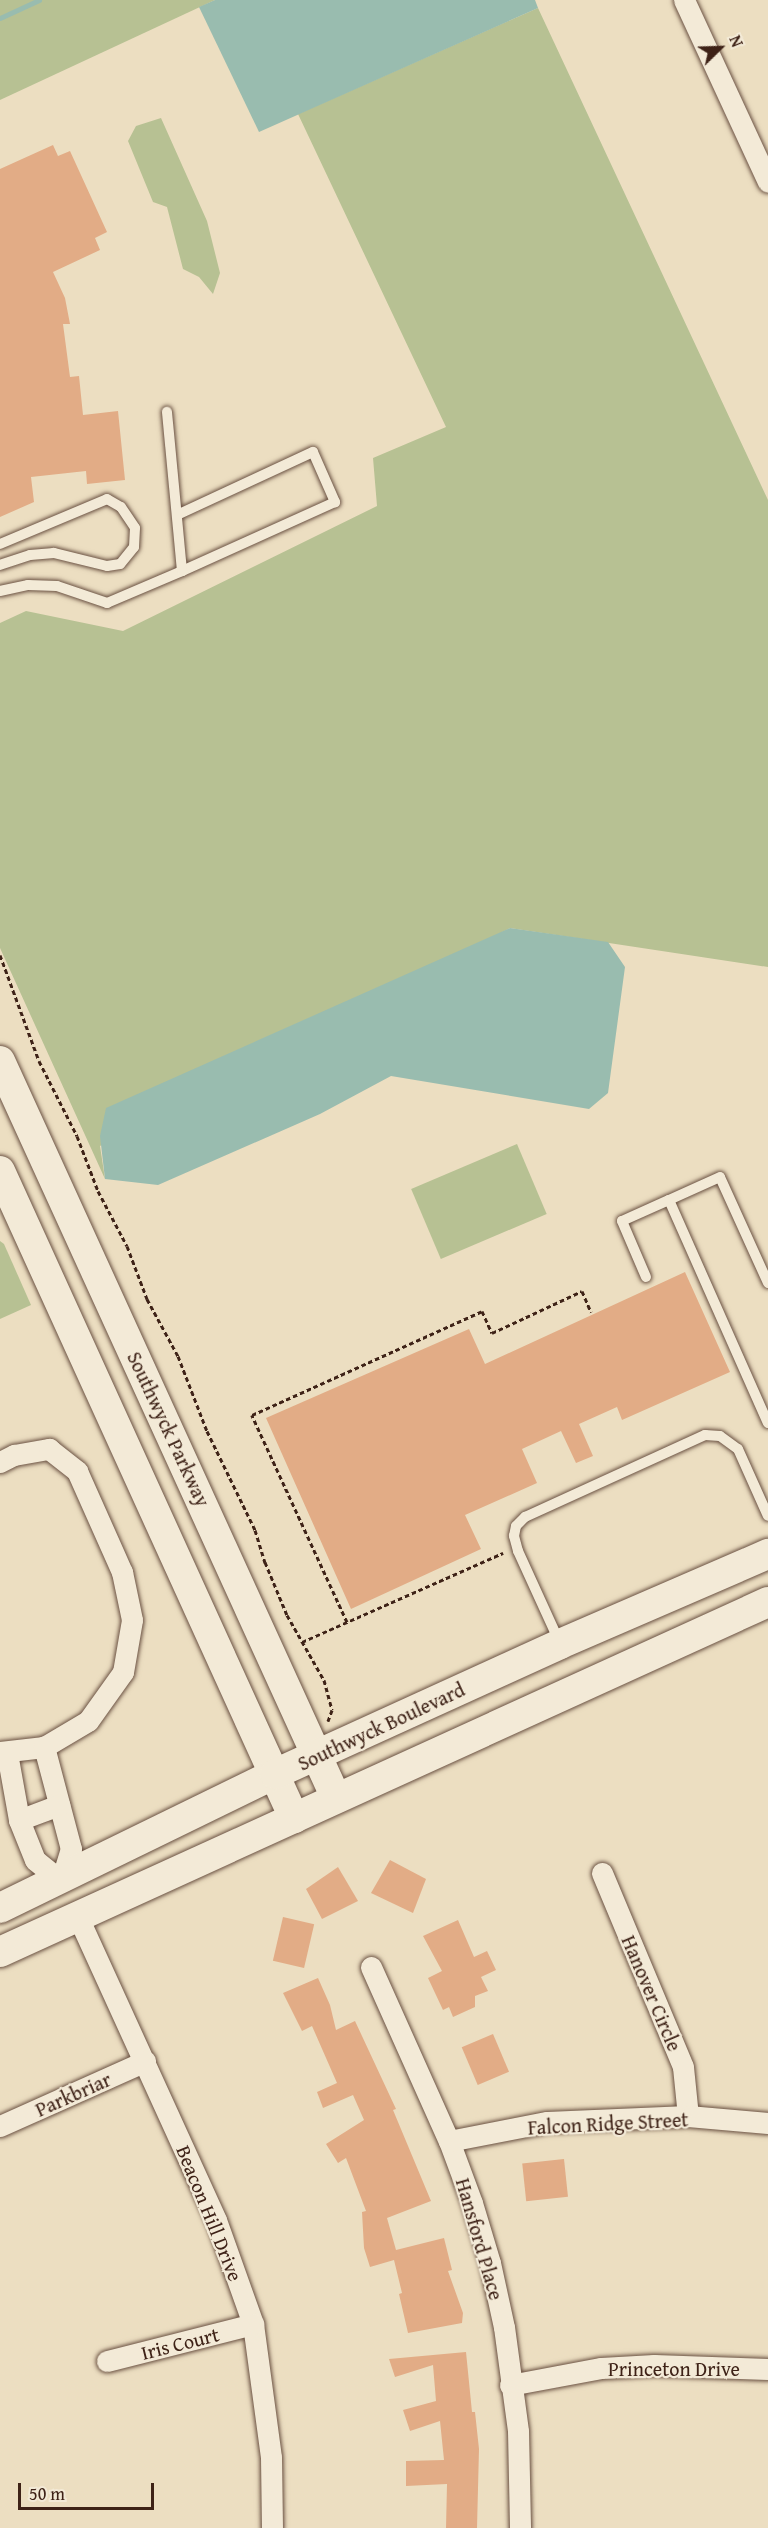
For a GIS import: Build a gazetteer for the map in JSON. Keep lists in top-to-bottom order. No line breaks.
{"streets":{"street":["Southwyck Parkway","Southwyck Boulevard","Hanover Circle","Parkbriar","Falcon Ridge Street","Beacon Hill Drive","Hansford Place","Iris Court","Princeton Drive"]},"crossings":[["Southwyck Parkway","Southwyck Boulevard"],["Hanover Circle","Falcon Ridge Street"],["Parkbriar","Beacon Hill Drive"],["Falcon Ridge Street","Hansford Place"],["Beacon Hill Drive","Iris Court"],["Hansford Place","Princeton Drive"]],"scale_bar":"50 m","north":"top right"}
